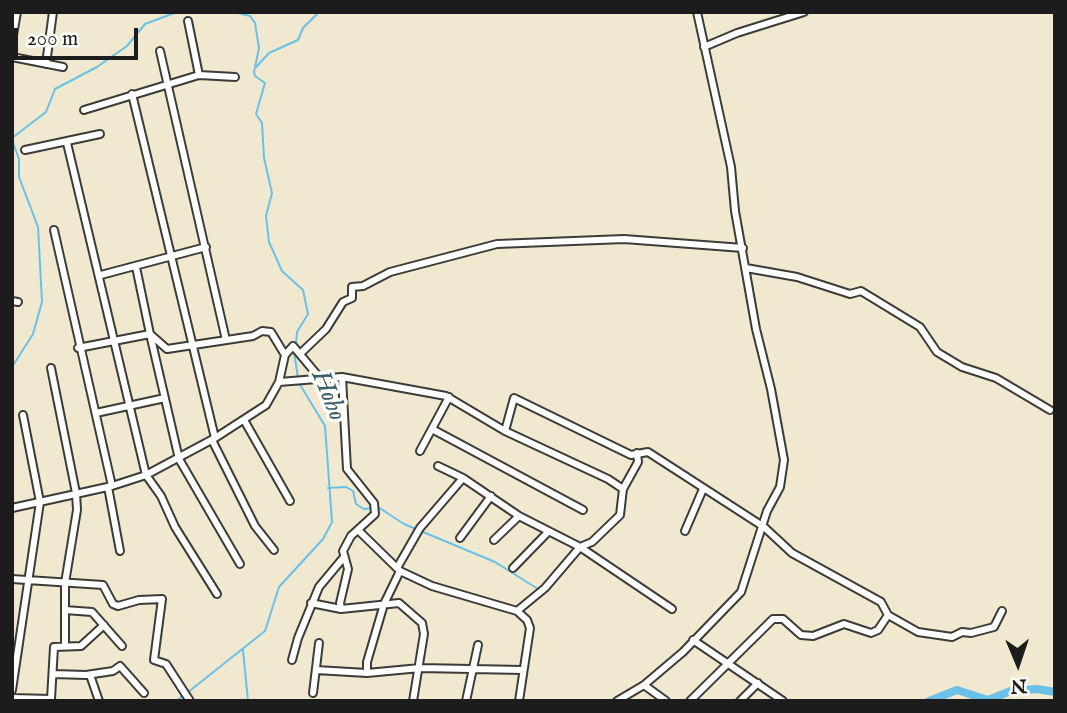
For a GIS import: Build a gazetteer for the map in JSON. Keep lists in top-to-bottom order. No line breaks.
{"water":["Hoho"],"scale_bar":"200 m","north":"bottom"}
